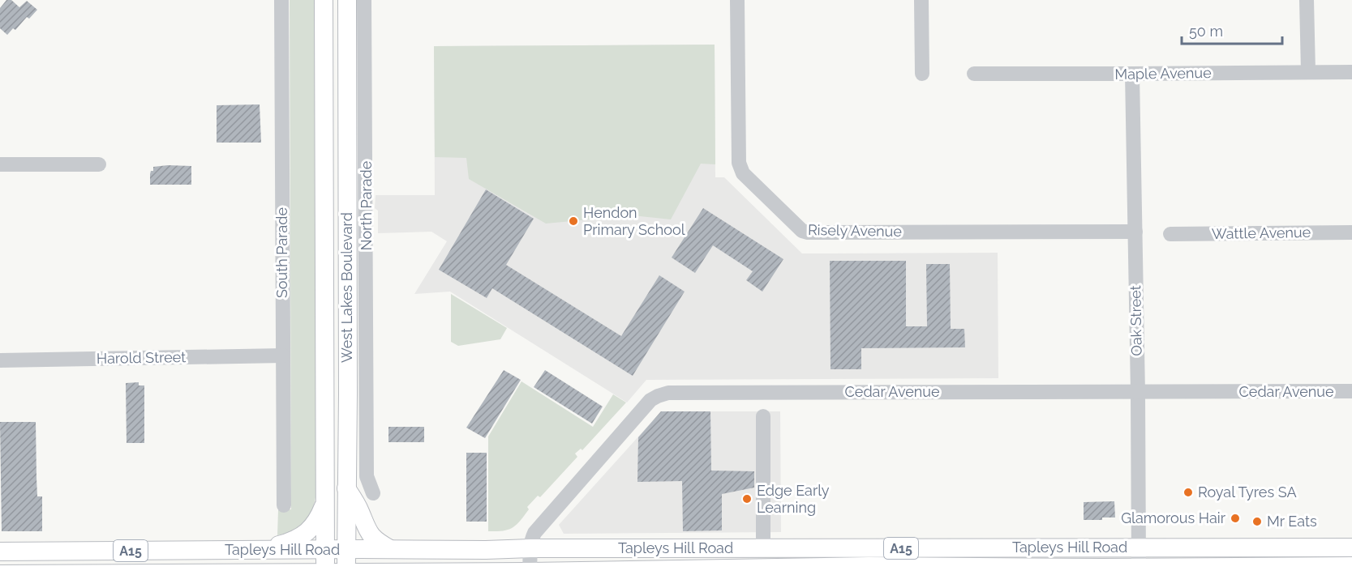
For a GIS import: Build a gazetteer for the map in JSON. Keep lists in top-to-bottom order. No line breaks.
{"streets":{"main road":["West Lakes Boulevard","Tapleys Hill Road","A15"],"street":["Maple Avenue","North Parade","Risely Avenue","Wattle Avenue","South Parade","Oak Street","Harold Street","Cedar Avenue"]},"crossings":[["Maple Avenue","Oak Street"],["Risely Avenue","Oak Street"],["South Parade","Harold Street"],["West Lakes Boulevard","Tapleys Hill Road"],["Oak Street","Cedar Avenue"],["Oak Street","Tapleys Hill Road"],["Cedar Avenue","Tapleys Hill Road"]],"places":["Hendon Primary School","Royal Tyres SA","Edge Early Learning","Glamorous Hair","Mr Eats"],"scale_bar":"50 m"}
